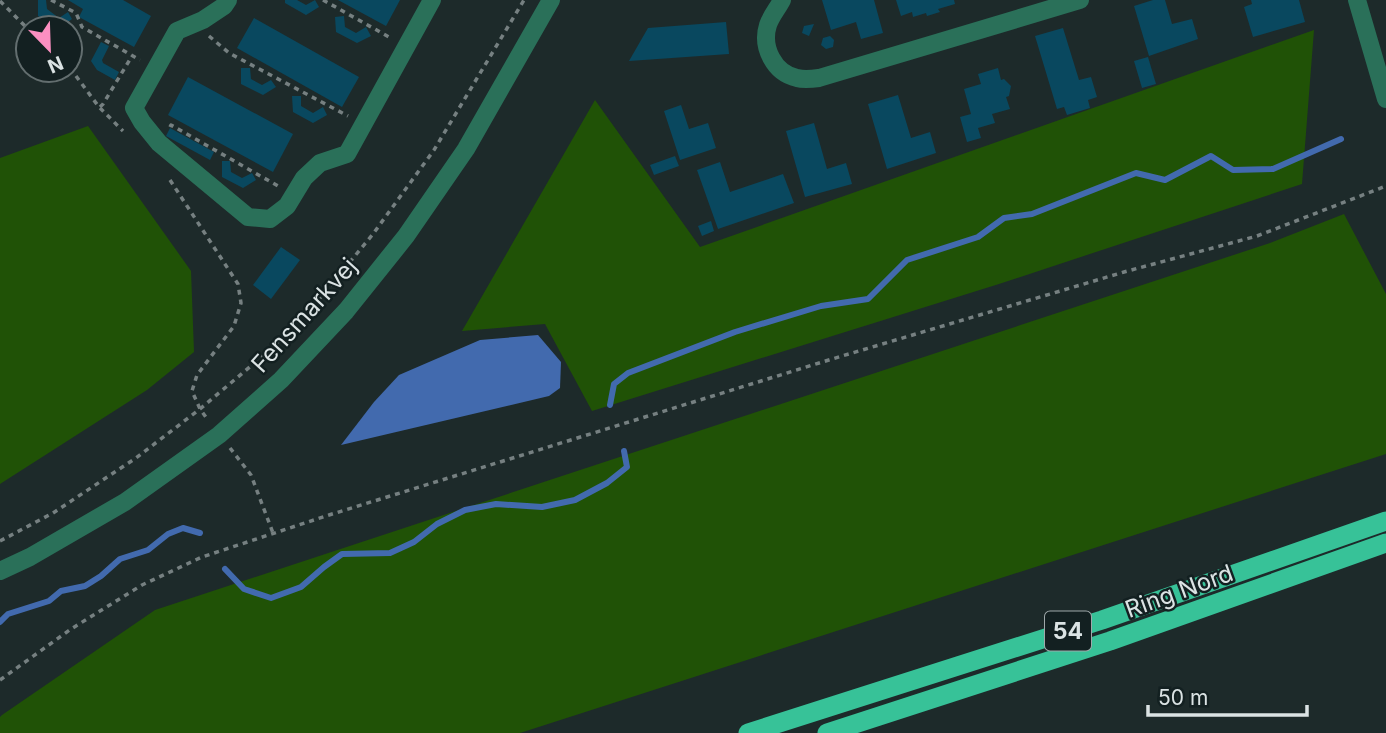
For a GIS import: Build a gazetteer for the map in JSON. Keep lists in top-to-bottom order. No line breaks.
{"streets":{"highway":["Ring Nord","54"],"street":["Fensmarkvej"]},"scale_bar":"50 m","north":"bottom right"}
